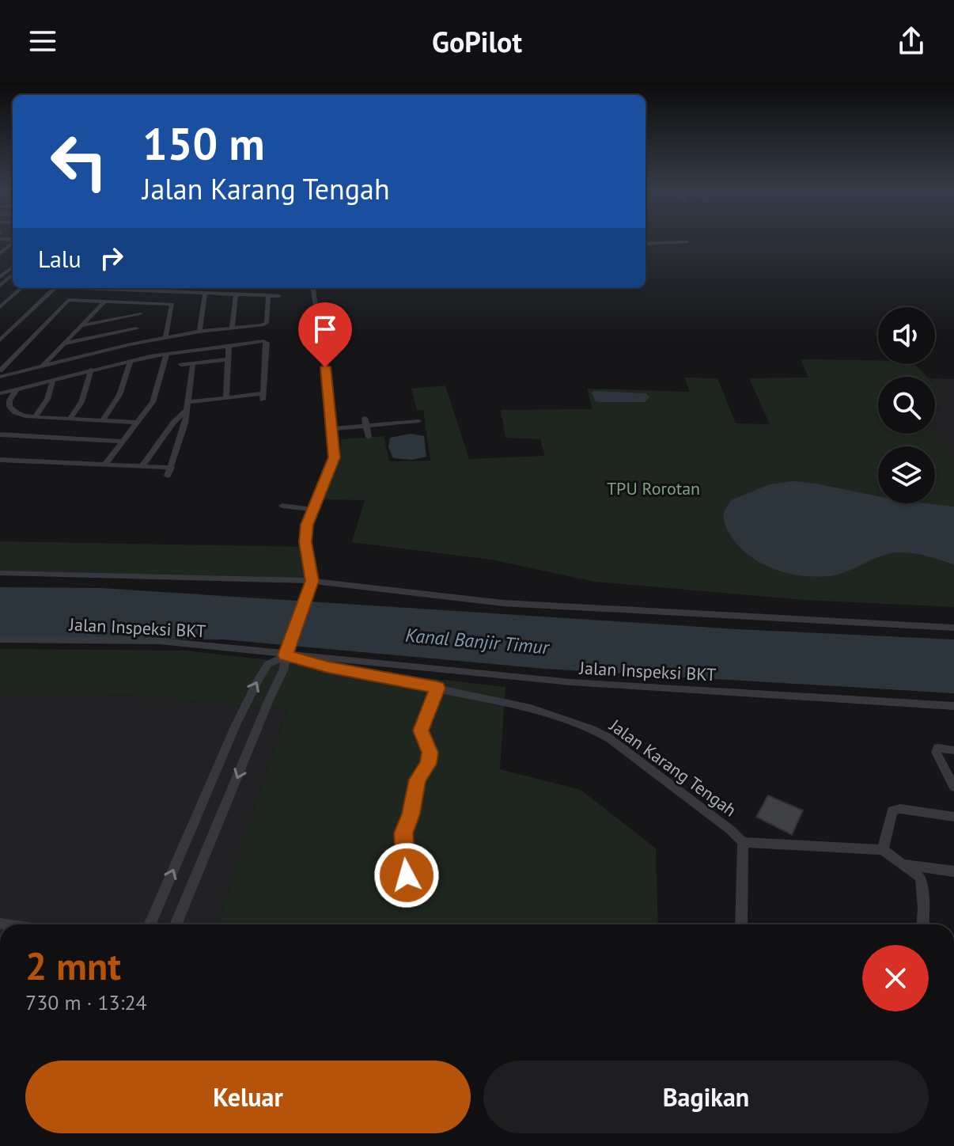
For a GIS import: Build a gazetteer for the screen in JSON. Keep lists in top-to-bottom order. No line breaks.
{"streets":{"street":["Jalan Inspeksi BKT","Jalan Karang Tengah"]},"crossings":[["Jalan Inspeksi BKT","Jalan Karang Tengah"]],"water":["Kanal Banjir Timur"],"parks":["TPU Rorotan"],"page":{"header":"GoPilot","turn":["150 m","Jalan Karang Tengah"],"then":"Lalu","heading":["2 mnt","730 m · 13:24"],"buttons":["Keluar","Bagikan"]}}
